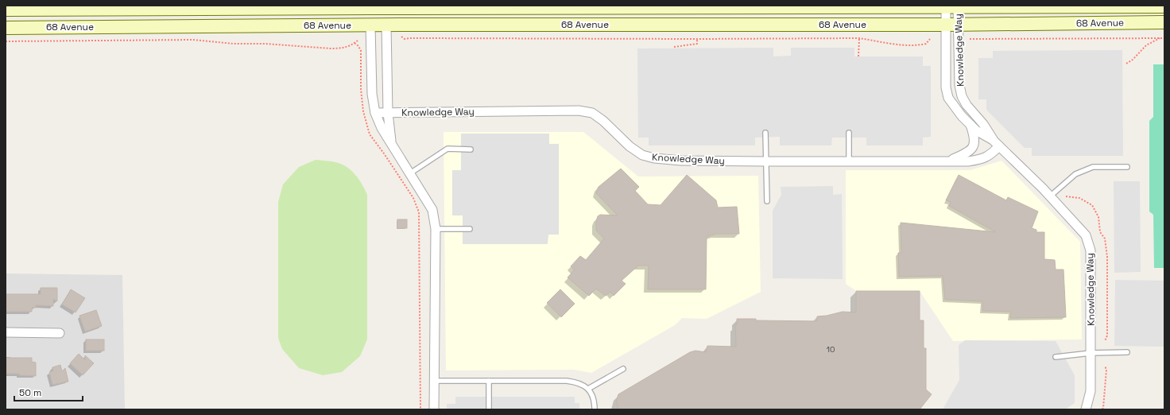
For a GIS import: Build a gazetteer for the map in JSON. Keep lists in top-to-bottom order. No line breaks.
{"streets":{"main road":["68 Avenue"],"street":["Knowledge Way"]},"crossings":[["68 Avenue","Knowledge Way"]],"house_numbers":["10"],"scale_bar":"50 m"}
